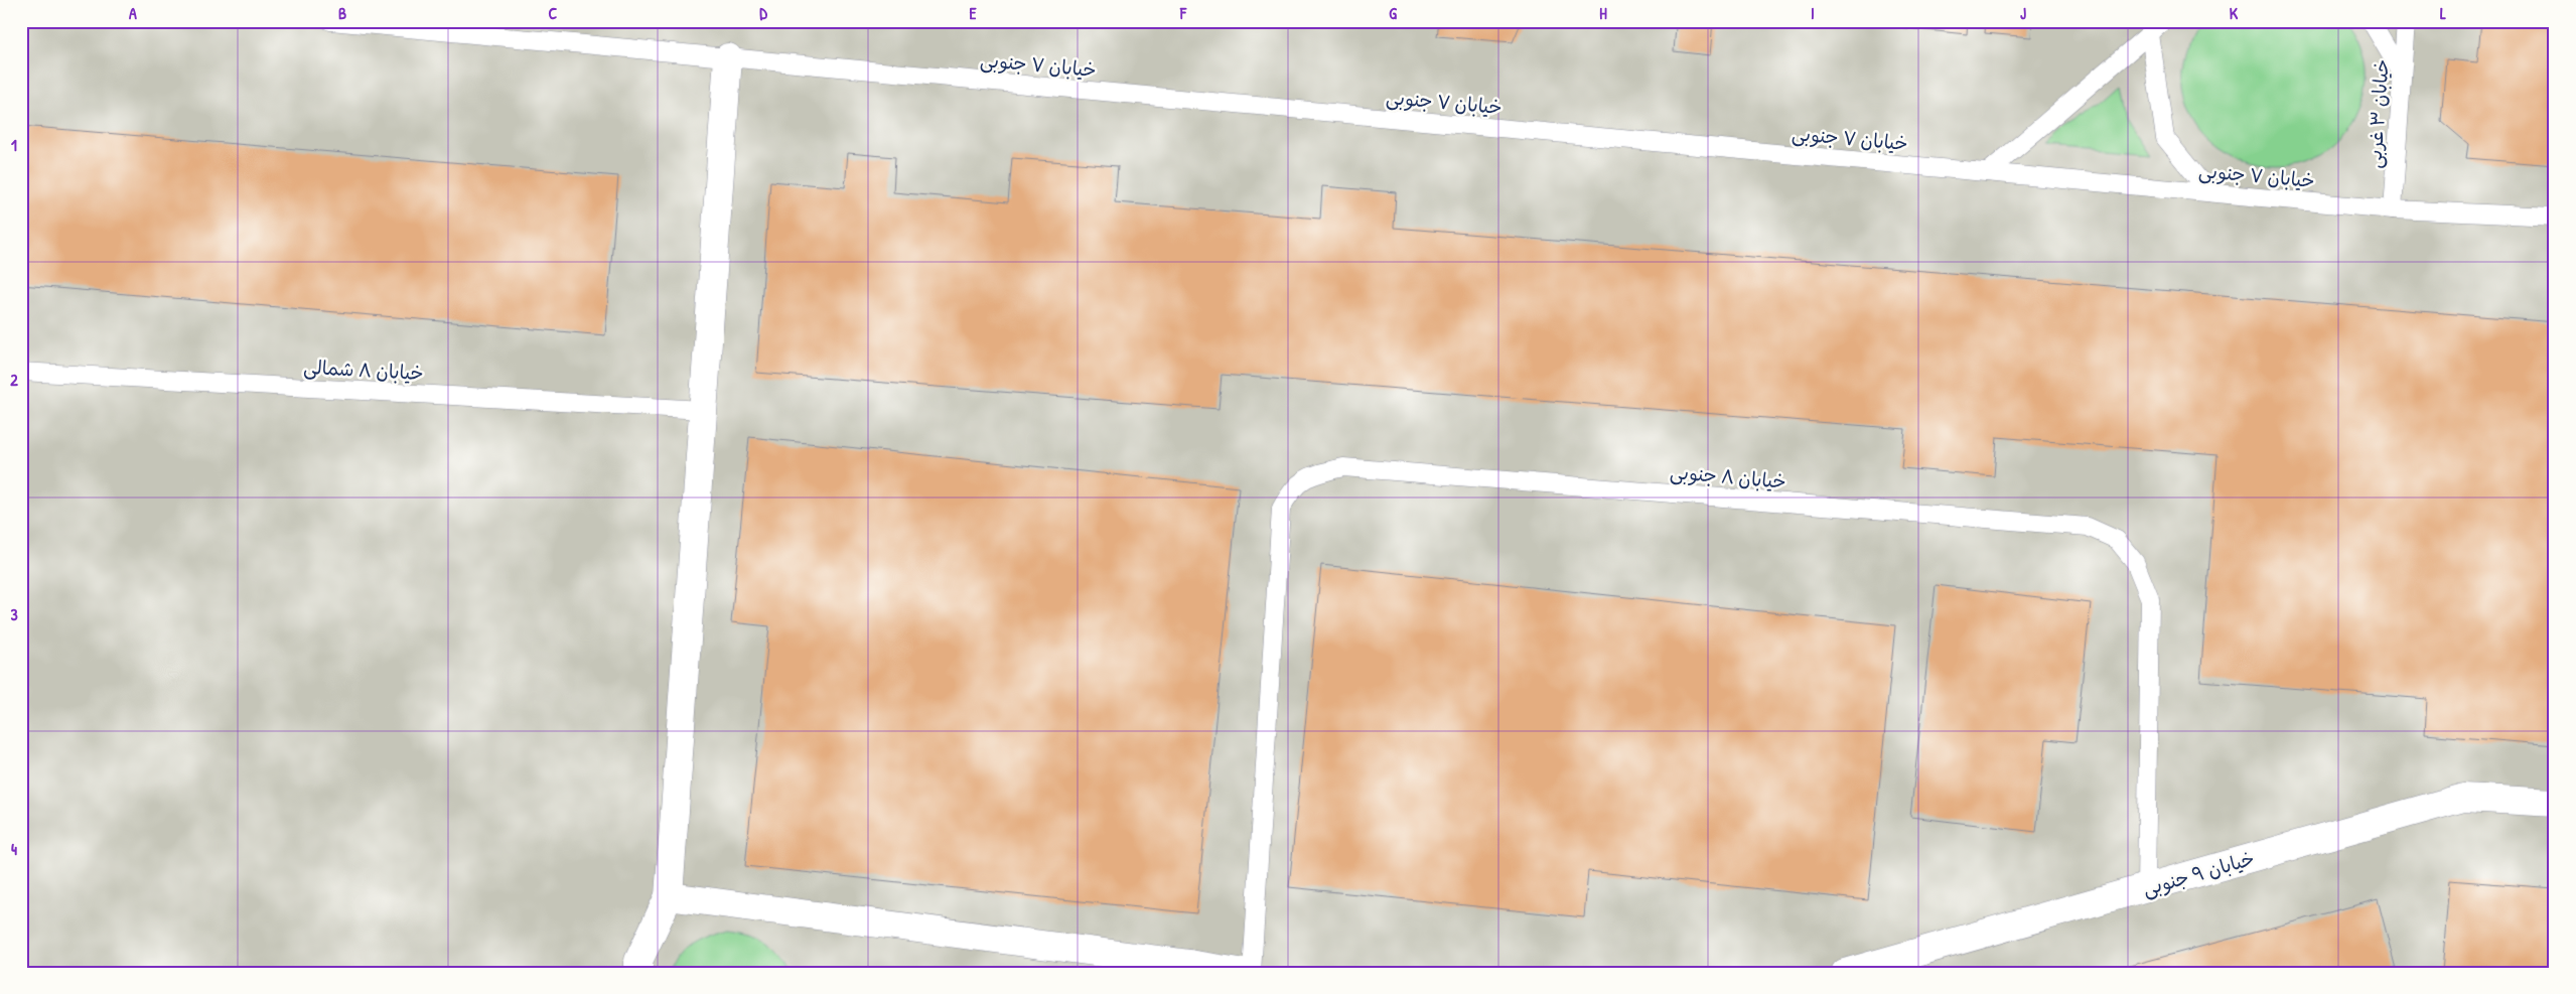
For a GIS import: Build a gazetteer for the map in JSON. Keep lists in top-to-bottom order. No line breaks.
{"streets":{"street":["خیابان ۹ جنوبی"],"lane":["خیابان ۷ جنوبی","خیابان ۳ غربی","خیابان ۸ شمالی","خیابان ۸ جنوبی"]},"crossings":[["خیابان ۷ جنوبی","خیابان ۳ غربی"],["خیابان ۸ جنوبی","خیابان ۹ جنوبی"]],"grid":{"columns":["A","B","C","D","E","F","G","H","I","J","K","L"],"rows":["1","2","3","4"]}}
